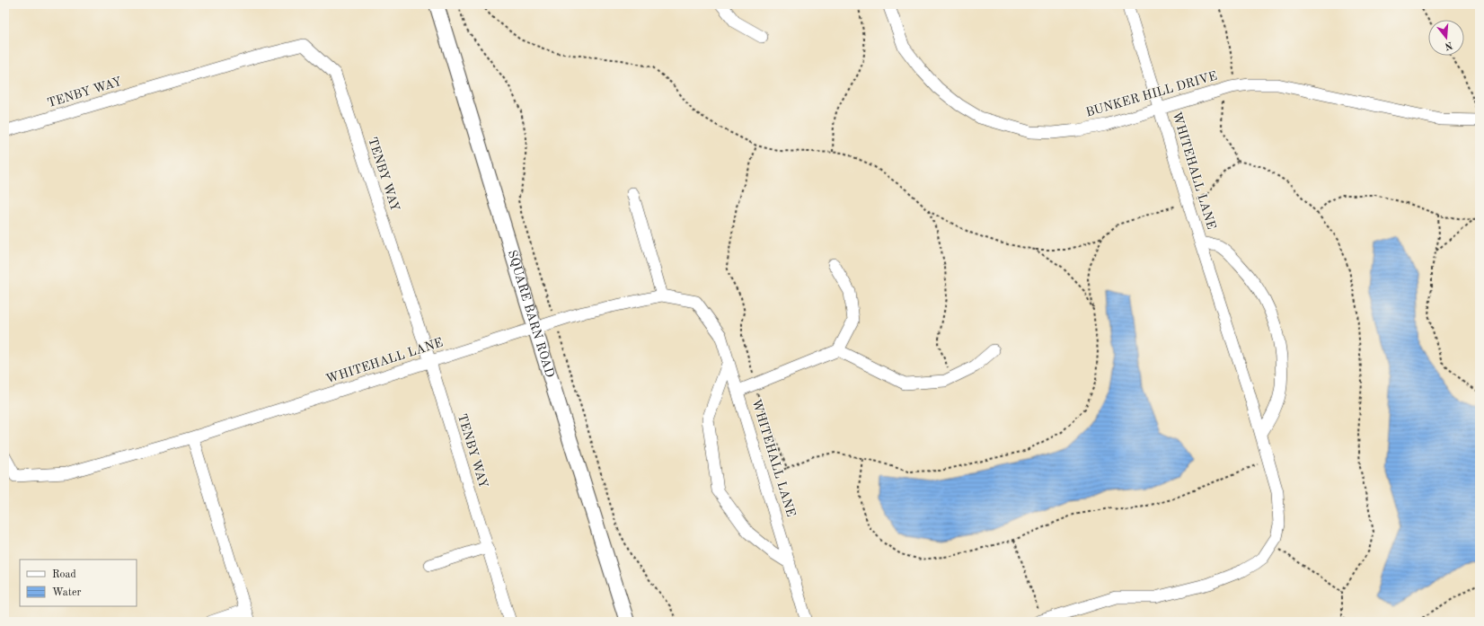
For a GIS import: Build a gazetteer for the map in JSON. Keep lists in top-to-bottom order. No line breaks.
{"streets":{"street":["TENBY WAY","BUNKER HILL DRIVE","WHITEHALL LANE","SQUARE BARN ROAD"]},"crossings":[["TENBY WAY","WHITEHALL LANE"],["BUNKER HILL DRIVE","WHITEHALL LANE"],["WHITEHALL LANE","SQUARE BARN ROAD"]],"legend":["Road","Water"],"north":"bottom"}
